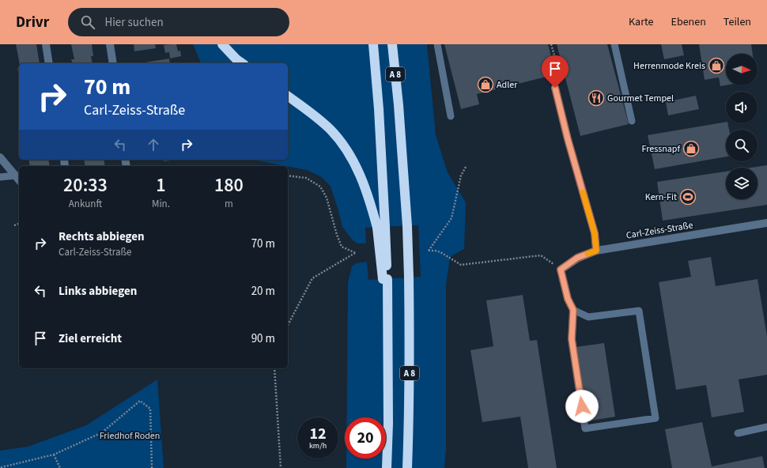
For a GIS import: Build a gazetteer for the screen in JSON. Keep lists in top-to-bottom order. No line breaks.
{"streets":{"highway":["A 8"],"street":["Carl-Zeiss-Straße"]},"parks":["Friedhof Roden"],"places":{"shop":["Herrenmode Kreis","Adler","Fressnapf"],"restaurant":["Gourmet Tempel"],"sports":["Kern-Fit"]},"north":"right","page":{"header":"Drivr","search":"Hier suchen","nav":["Karte","Ebenen","Teilen"],"turn":["70 m","Carl-Zeiss-Straße"],"eta":["20:33","Ankunft","1","Min.","180","m"],"list":[{"name":"Rechts abbiegen","note":"Carl-Zeiss-Straße","value":"70 m"},{"name":"Links abbiegen","value":"20 m"},{"name":"Ziel erreicht","value":"90 m"}],"speed":"12 km/h","limit":"20"}}
